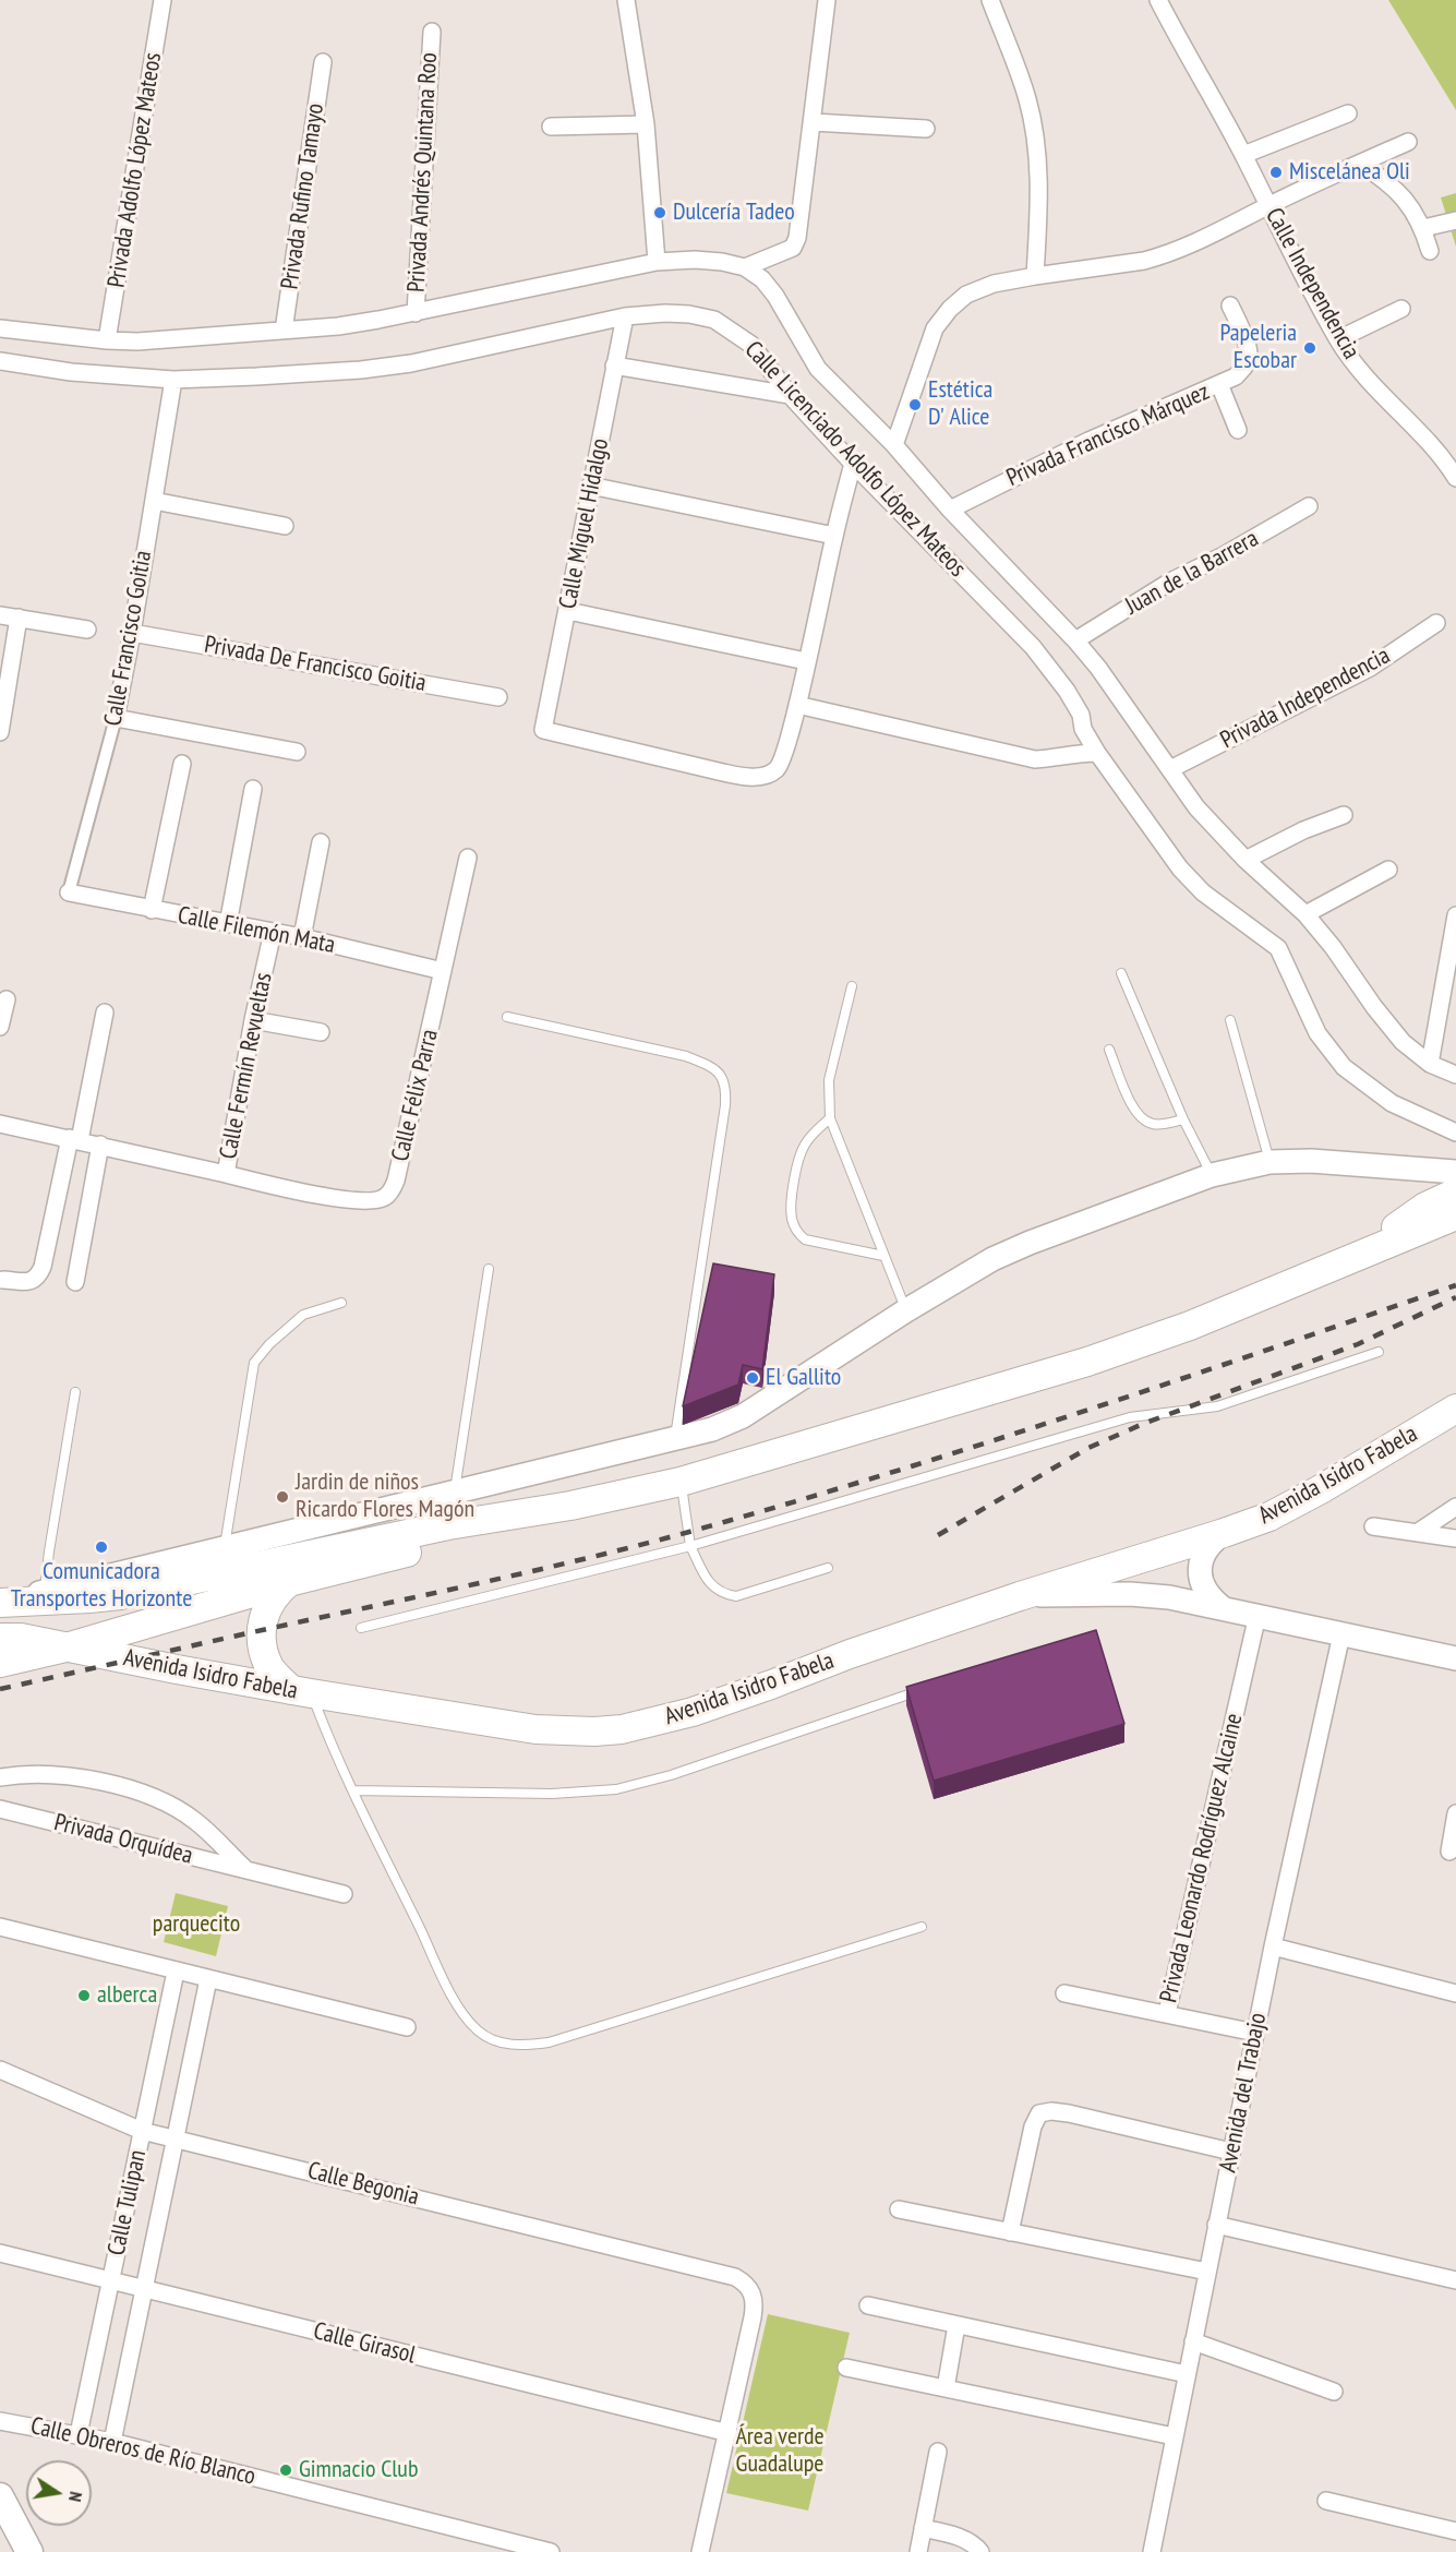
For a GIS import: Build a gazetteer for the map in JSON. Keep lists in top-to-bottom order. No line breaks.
{"streets":{"highway":["Avenida Isidro Fabela"],"street":["Privada Adolfo López Mateos","Privada Andrés Quintana Roo","Privada Rufino Tamayo","Calle Independencia","Privada Francisco Márquez","Calle Licenciado Adolfo López Mateos","Calle Miguel Hidalgo","Juan de la Barrera","Calle Francisco Goitia","Privada De Francisco Goitia","Privada Independencia","Calle Filemón Mata","Calle Fermín Revueltas","Calle Félix Parra","Privada Orquídea","Privada Leonardo Rodríguez Alcaine","Avenida del Trabajo","Calle Begonia","Calle Tulipan","Calle Girasol","Calle Obreros de Río Blanco"]},"crossings":[["Privada Adolfo López Mateos","Calle Licenciado Adolfo López Mateos"],["Privada Andrés Quintana Roo","Calle Licenciado Adolfo López Mateos"],["Privada Rufino Tamayo","Calle Licenciado Adolfo López Mateos"],["Privada Francisco Márquez","Calle Licenciado Adolfo López Mateos"],["Calle Licenciado Adolfo López Mateos","Calle Miguel Hidalgo"],["Calle Licenciado Adolfo López Mateos","Juan de la Barrera"],["Calle Licenciado Adolfo López Mateos","Calle Francisco Goitia"],["Calle Licenciado Adolfo López Mateos","Privada Independencia"],["Calle Francisco Goitia","Privada De Francisco Goitia"],["Calle Francisco Goitia","Calle Filemón Mata"],["Calle Filemón Mata","Calle Fermín Revueltas"],["Calle Filemón Mata","Calle Félix Parra"],["Calle Fermín Revueltas","Calle Félix Parra"],["Privada Leonardo Rodríguez Alcaine","Avenida del Trabajo"],["Calle Begonia","Calle Tulipan"],["Calle Begonia","Calle Girasol"],["Calle Tulipan","Calle Girasol"],["Calle Tulipan","Calle Obreros de Río Blanco"]],"parks":["parquecito","Área verde Guadalupe"],"places":["Miscelánea Oli","Dulcería Tadeo","Papeleria Escobar","Estética D' Alice","El Gallito","Jardin de niños Ricardo Flores Magón","Comunicadora Transportes Horizonte","alberca","Gimnacio Club"],"north":"right"}
